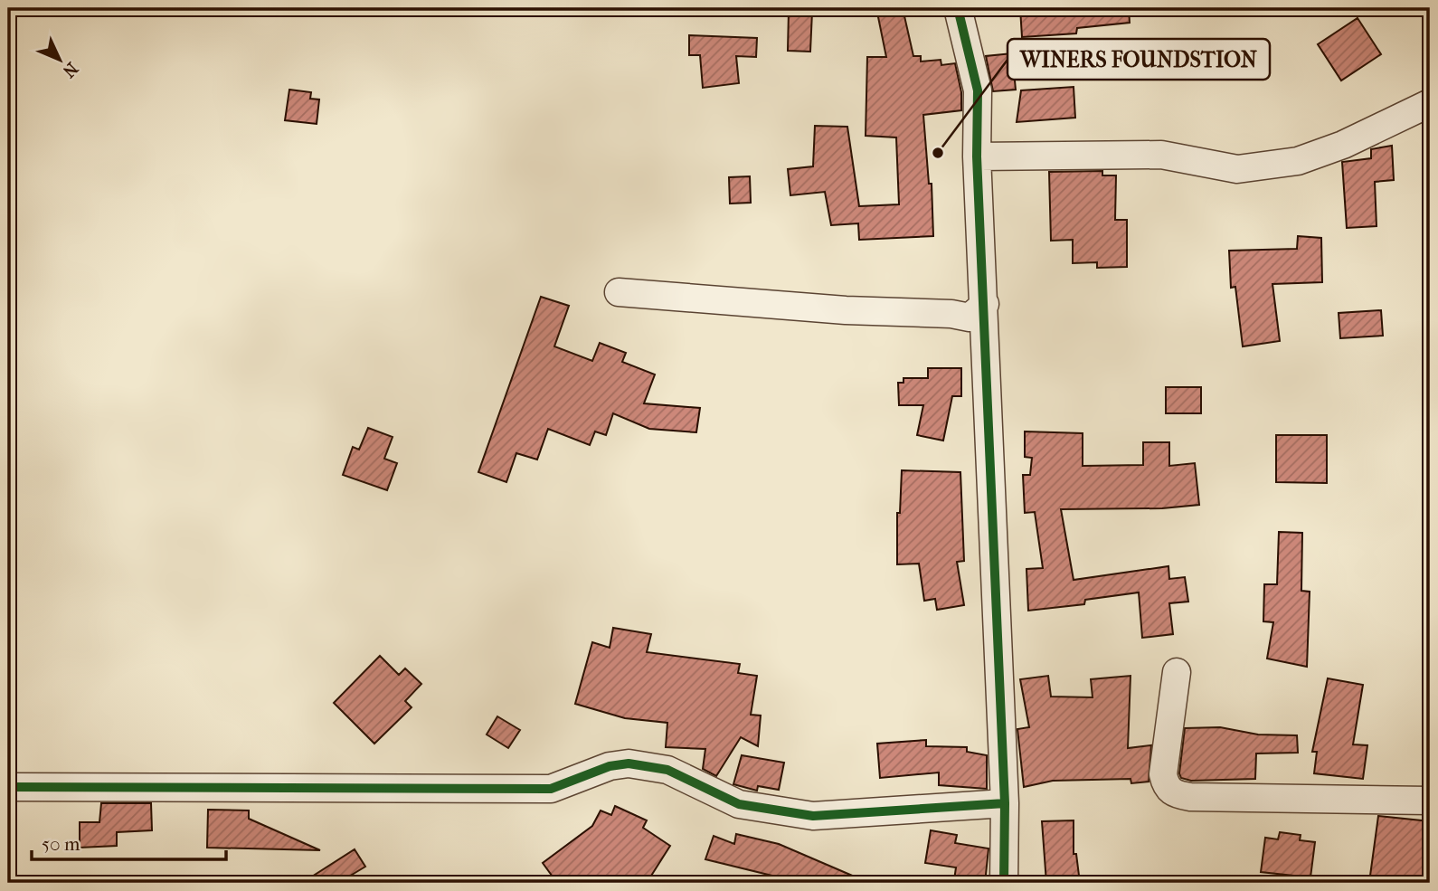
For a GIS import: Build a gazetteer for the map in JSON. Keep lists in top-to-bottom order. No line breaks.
{"places":["WINERS FOUNDSTION"],"scale_bar":"50 m","north":"bottom right"}
